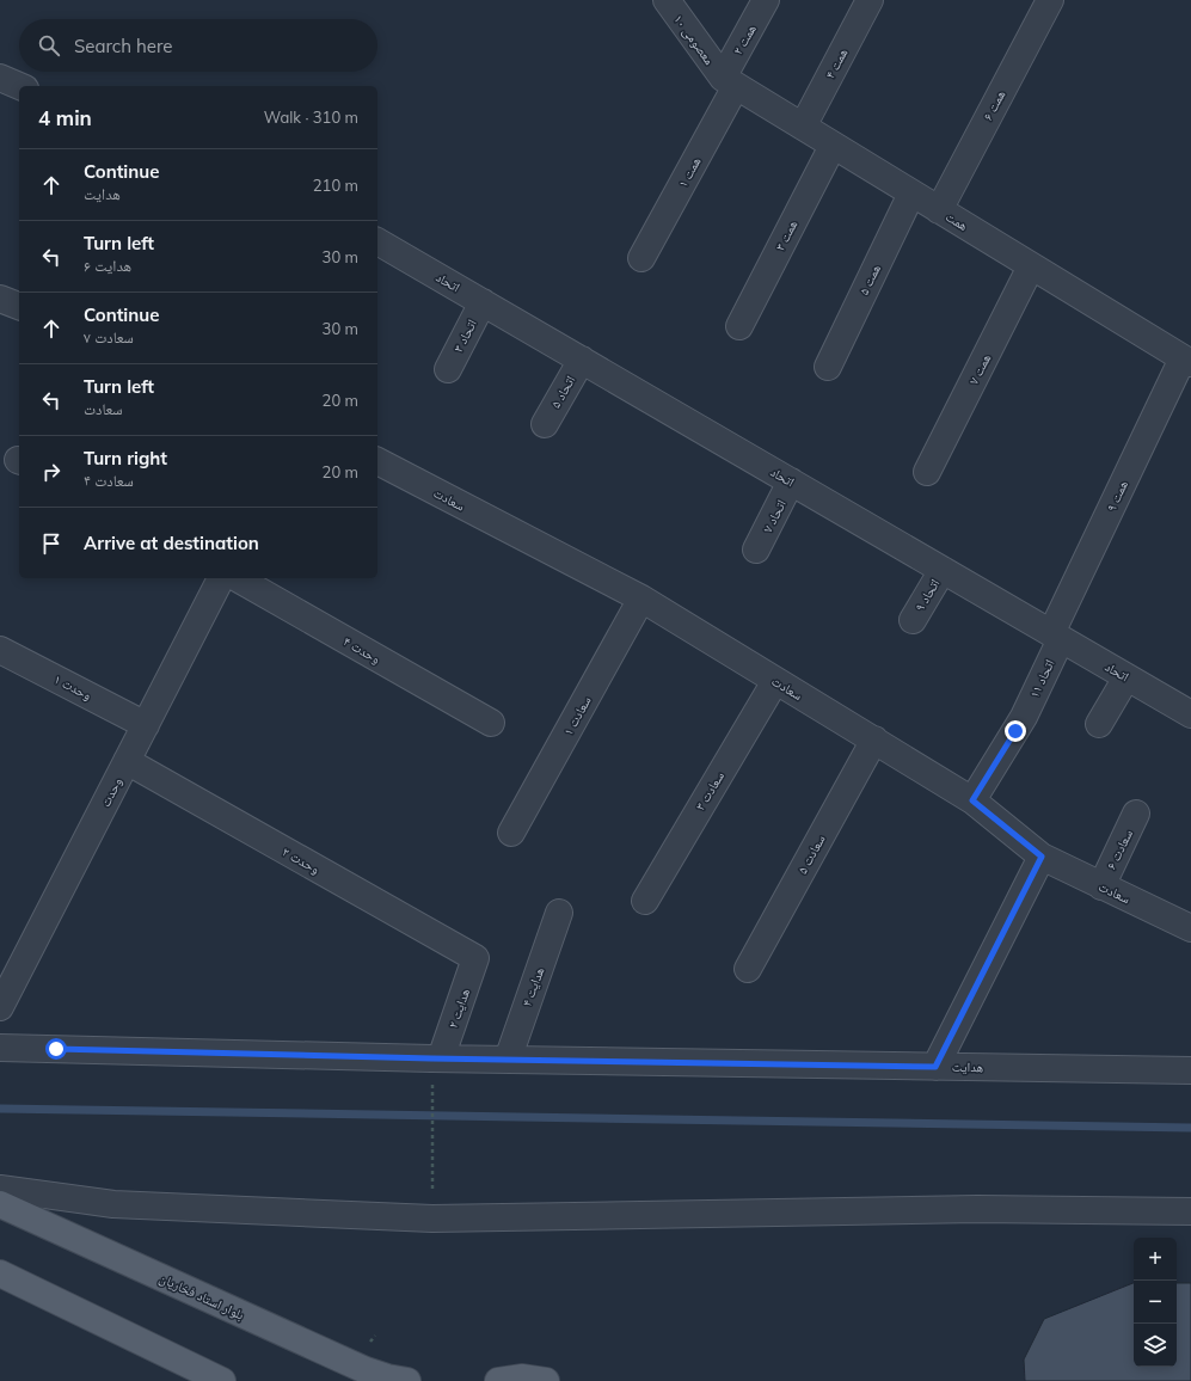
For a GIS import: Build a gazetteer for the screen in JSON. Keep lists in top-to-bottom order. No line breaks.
{"streets":{"main road":["بلوار استاد فخاریان"],"street":["معصومی ۱۰","همت ۲","همت ۴","همت ۶","همت ۱","همت","همت ۳","همت ۵","اتحاد","اتحاد ۳","همت ۷","اتحاد ۵","همت ۹","سعادت","اتحاد ۷","اتحاد ۹","وحدت ۴","اتحاد ۱۱","وحدت ۱","سعادت ۱","سعادت ۳","وحدت","سعادت ۶","سعادت ۵","وحدت ۲","هدایت ۴","هدایت ۲","هدایت"]},"crossings":[["معصومی ۱۰","همت ۲"],["معصومی ۱۰","همت ۱"],["معصومی ۱۰","همت"],["همت ۲","همت ۱"],["همت ۲","همت"],["همت ۴","همت"],["همت ۶","همت"],["همت ۱","همت"],["همت","همت ۳"],["همت","همت ۵"],["همت","همت ۷"],["همت","همت ۹"],["اتحاد","اتحاد ۳"],["اتحاد","اتحاد ۵"],["اتحاد","همت ۹"],["اتحاد","اتحاد ۷"],["اتحاد","اتحاد ۹"],["اتحاد","اتحاد ۱۱"],["همت ۹","اتحاد ۱۱"],["سعادت","اتحاد ۱۱"],["سعادت","سعادت ۱"],["سعادت","سعادت ۳"],["سعادت","سعادت ۶"],["سعادت","سعادت ۵"],["وحدت ۱","وحدت"],["وحدت","وحدت ۲"],["وحدت ۲","هدایت ۲"],["هدایت ۴","هدایت"],["هدایت ۲","هدایت"]],"page":{"search":"Search here","heading":["4 min","Walk · 310 m"],"list":[["Continue","هدایت","210 m"],["Turn left","هدایت ۶","30 m"],["Continue","سعادت ۷","30 m"],["Turn left","سعادت","20 m"],["Turn right","سعادت ۴","20 m"],"Arrive at destination"],"map_buttons":["+","−"]}}
